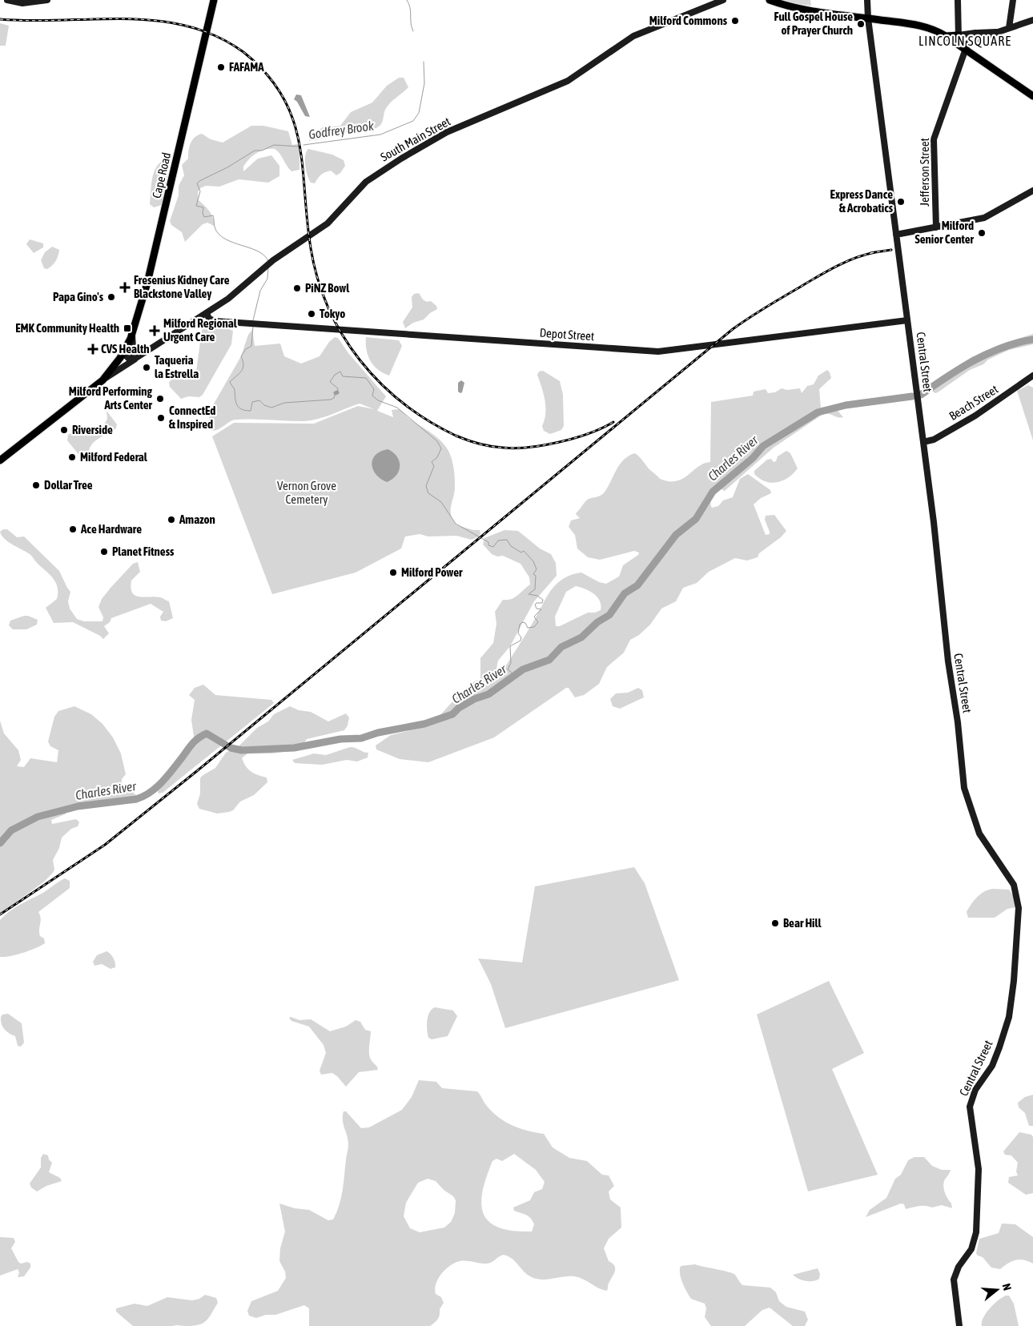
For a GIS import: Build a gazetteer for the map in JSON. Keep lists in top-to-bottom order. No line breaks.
{"streets":{"main road":["South Main Street","Jefferson Street","Cape Road","Depot Street","Central Street","Beach Street"]},"crossings":[["South Main Street","Depot Street"],["Depot Street","Central Street"],["Central Street","Beach Street"]],"districts":["LINCOLN SQUARE"],"water":["Godfrey Brook","Charles River"],"parks":["Vernon Grove Cemetery"],"places":{"other":["Milford Commons","Full Gospel House of Prayer Church","FAFAMA","Express Dance & Acrobatics","Milford Senior Center","PiNZ Bowl","Papa Gino's","Tokyo","Taqueria la Estrella","Milford Performing Arts Center","ConnectEd & Inspired","Riverside","Milford Federal","Dollar Tree","Amazon","Ace Hardware","Planet Fitness","Milford Power","Bear Hill"],"health":["Fresenius Kidney Care Blackstone Valley","Milford Regional Urgent Care","CVS Health"],"transit":["EMK Community Health"]},"north":"right"}
